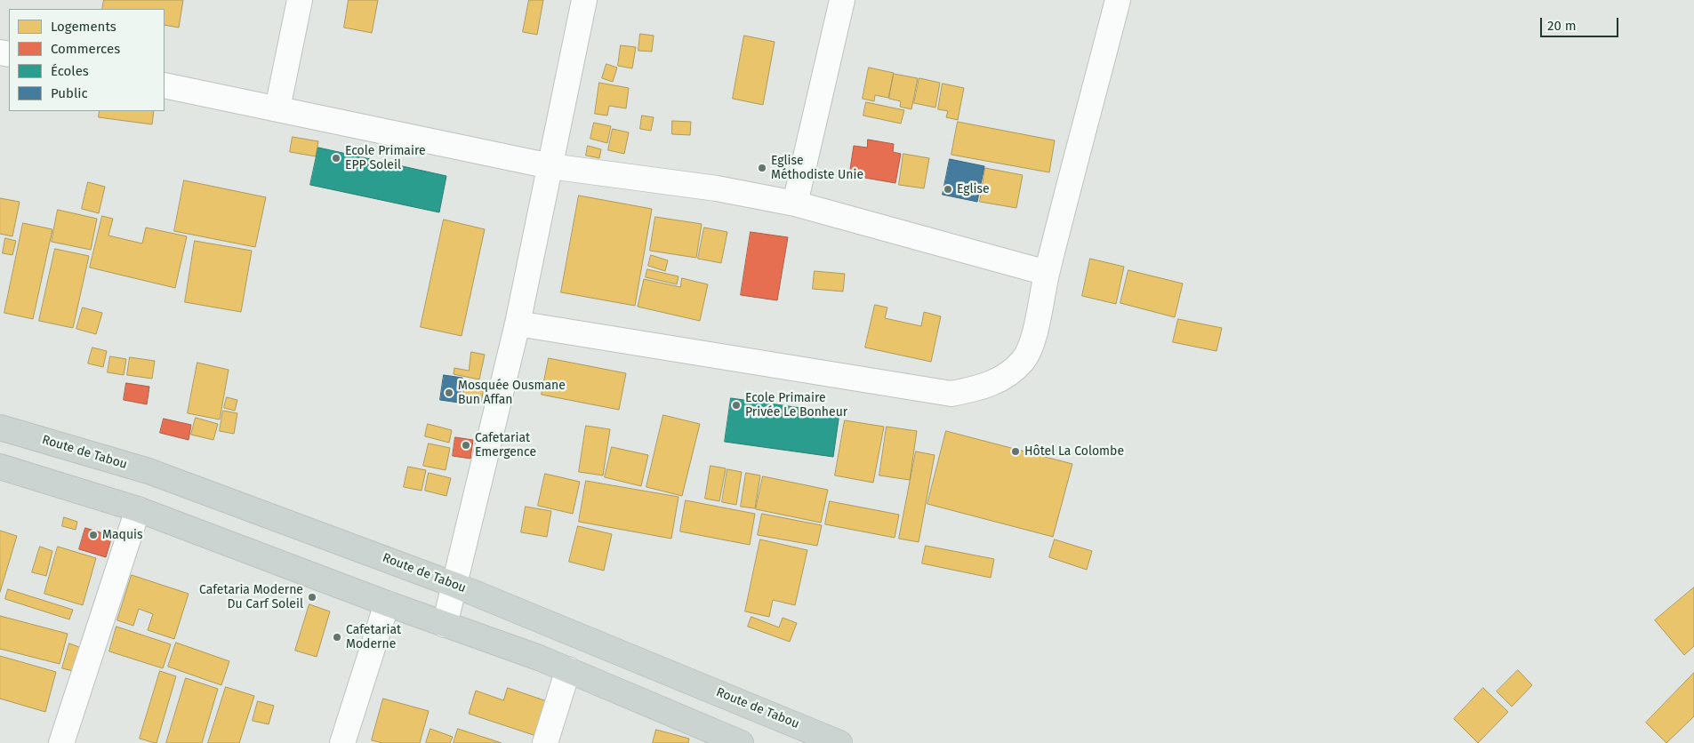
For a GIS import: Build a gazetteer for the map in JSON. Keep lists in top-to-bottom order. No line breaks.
{"streets":{"main road":["Route de Tabou"]},"places":["Ecole Primaire EPP Soleil","Eglise Méthodiste Unie","Eglise","Mosquée Ousmane Bun Affan","Ecole Primaire Privée Le Bonheur","Cafetariat Emergence","Hôtel La Colombe","Maquis","Cafetaria Moderne Du Carf Soleil","Cafetariat Moderne"],"legend":["Logements","Commerces","Écoles","Public"],"scale_bar":"20 m"}
